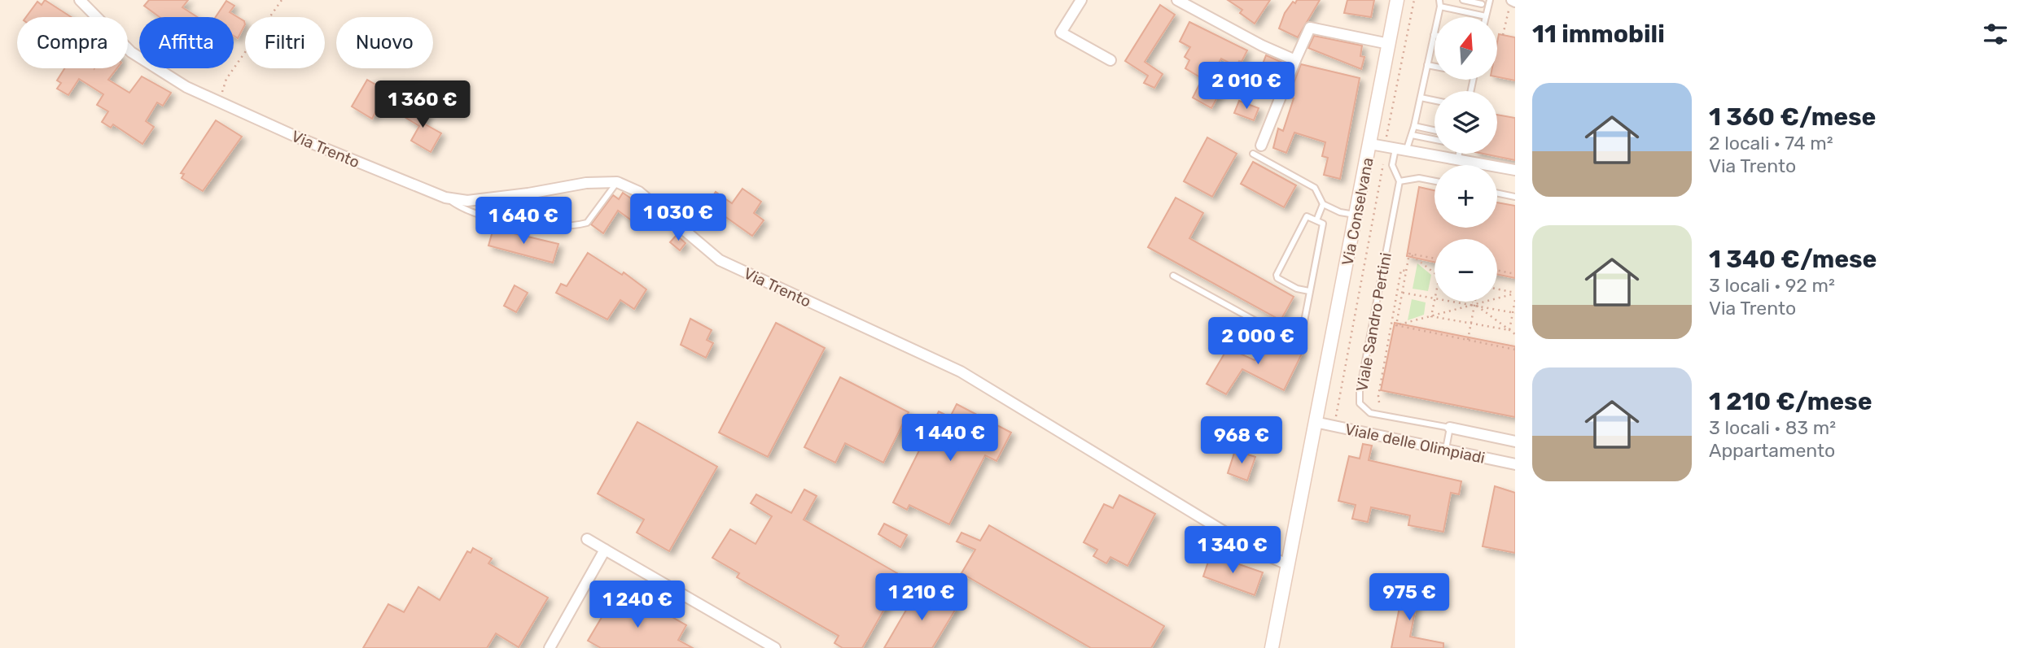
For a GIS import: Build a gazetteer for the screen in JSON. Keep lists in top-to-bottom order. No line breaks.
{"streets":{"main road":["Via Conselvana"],"street":["Via Trento","Viale Sandro Pertini","Viale delle Olimpiadi"]},"crossings":[["Via Trento","Via Conselvana"],["Via Conselvana","Viale delle Olimpiadi"]],"north":"top","page":{"heading":"11 immobili","map_buttons":["+","−"],"chip":["Compra","Affitta","Filtri","Nuovo"],"price":["2 010 €","1 360 €","1 030 €","1 640 €","2 000 €","1 440 €","968 €","1 340 €","1 210 €","975 €","1 240 €"],"list":[{"name":"1 360 €/mese","note":"2 locali · 74 m² · Via Trento"},{"name":"1 340 €/mese","note":"3 locali · 92 m² · Via Trento"},{"name":"1 210 €/mese","note":"3 locali · 83 m² · Appartamento"}]}}
